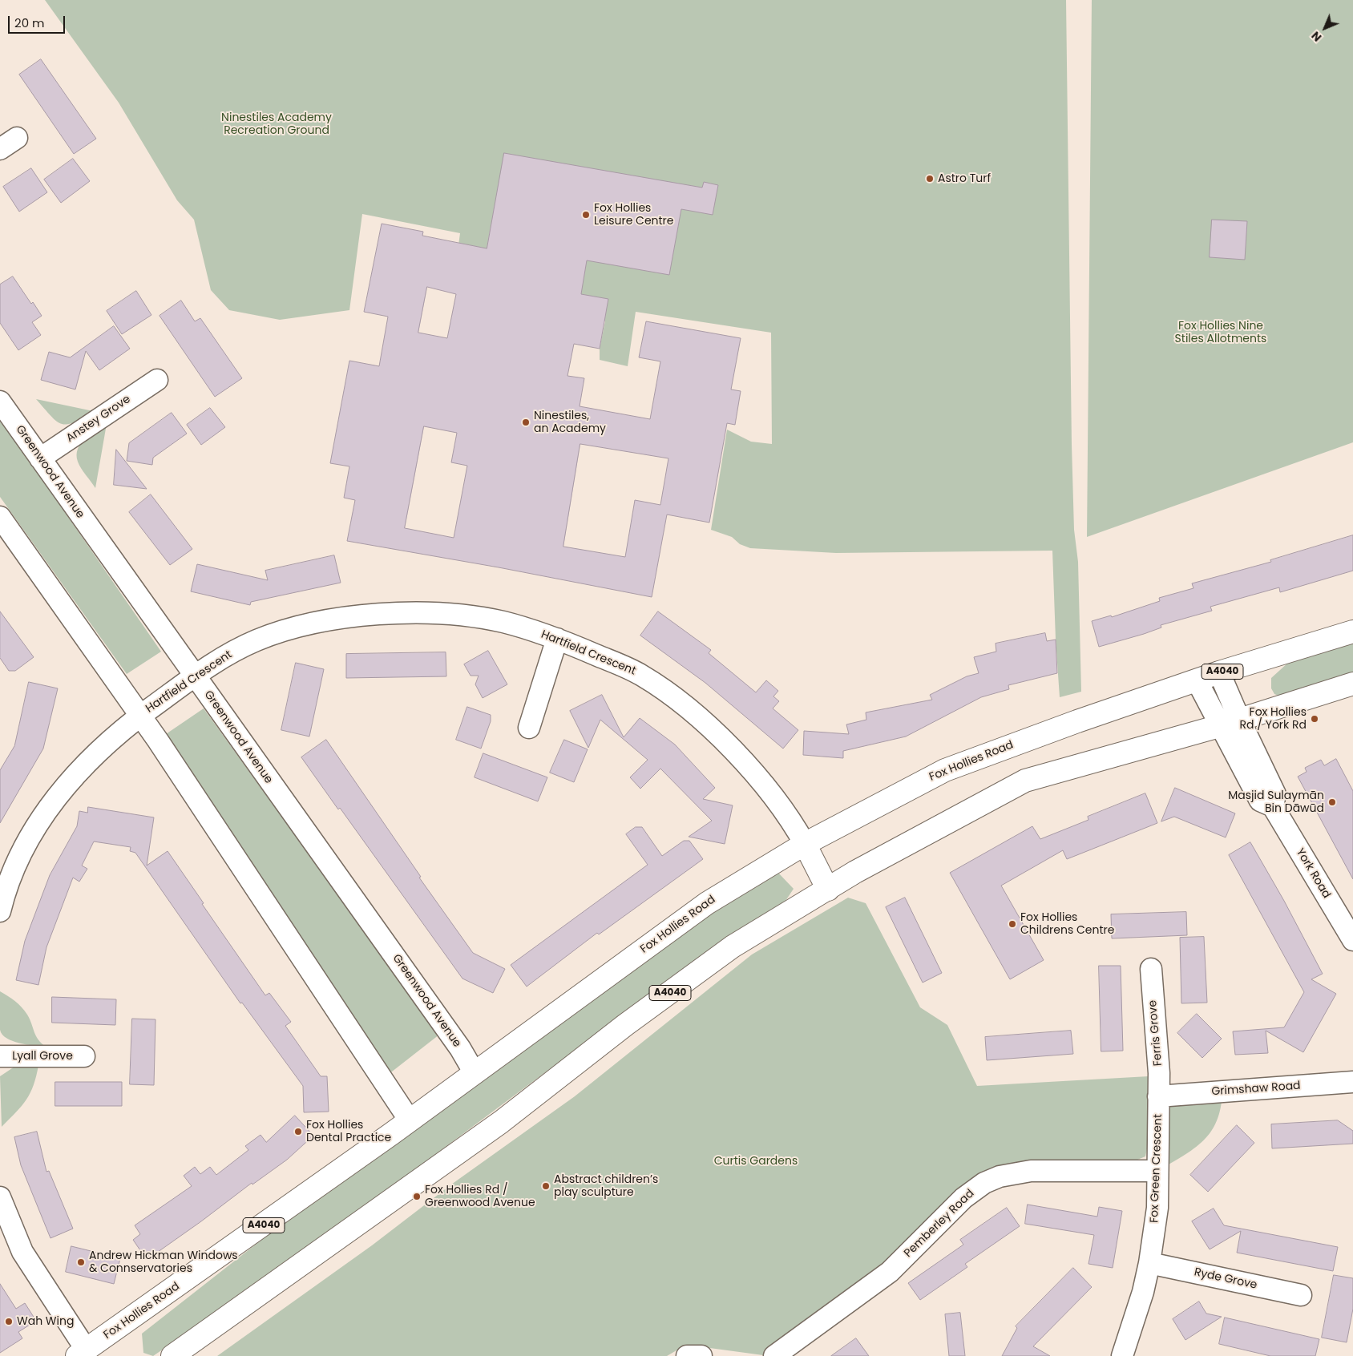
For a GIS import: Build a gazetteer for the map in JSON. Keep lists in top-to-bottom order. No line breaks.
{"streets":{"main road":["A4040","Fox Hollies Road"],"street":["Anstey Grove","Greenwood Avenue","Hartfield Crescent","York Road","Ferris Grove","Lyall Grove","Grimshaw Road","Fox Green Crescent","Pemberley Road","Ryde Grove"]},"crossings":[["Anstey Grove","Greenwood Avenue"],["Greenwood Avenue","Hartfield Crescent"],["Greenwood Avenue","Fox Hollies Road"],["Hartfield Crescent","Fox Hollies Road"],["A4040","York Road"],["Fox Hollies Road","York Road"],["Ferris Grove","Grimshaw Road"],["Ferris Grove","Fox Green Crescent"],["Grimshaw Road","Fox Green Crescent"],["Fox Green Crescent","Pemberley Road"],["Fox Green Crescent","Ryde Grove"]],"parks":["Ninestiles Academy Recreation Ground","Fox Hollies Nine Stiles Allotments","Curtis Gardens"],"places":["Astro Turf","Fox Hollies Leisure Centre","Ninestiles, an Academy","Fox Hollies Rd / York Rd","Masjid Sulaymān Bin Dāwūd","Fox Hollies Childrens Centre","Fox Hollies Dental Practice","Abstract children’s play sculpture","Fox Hollies Rd / Greenwood Avenue","Andrew Hickman Windows & Connservatories","Wah Wing"],"scale_bar":"20 m","north":"bottom left"}
